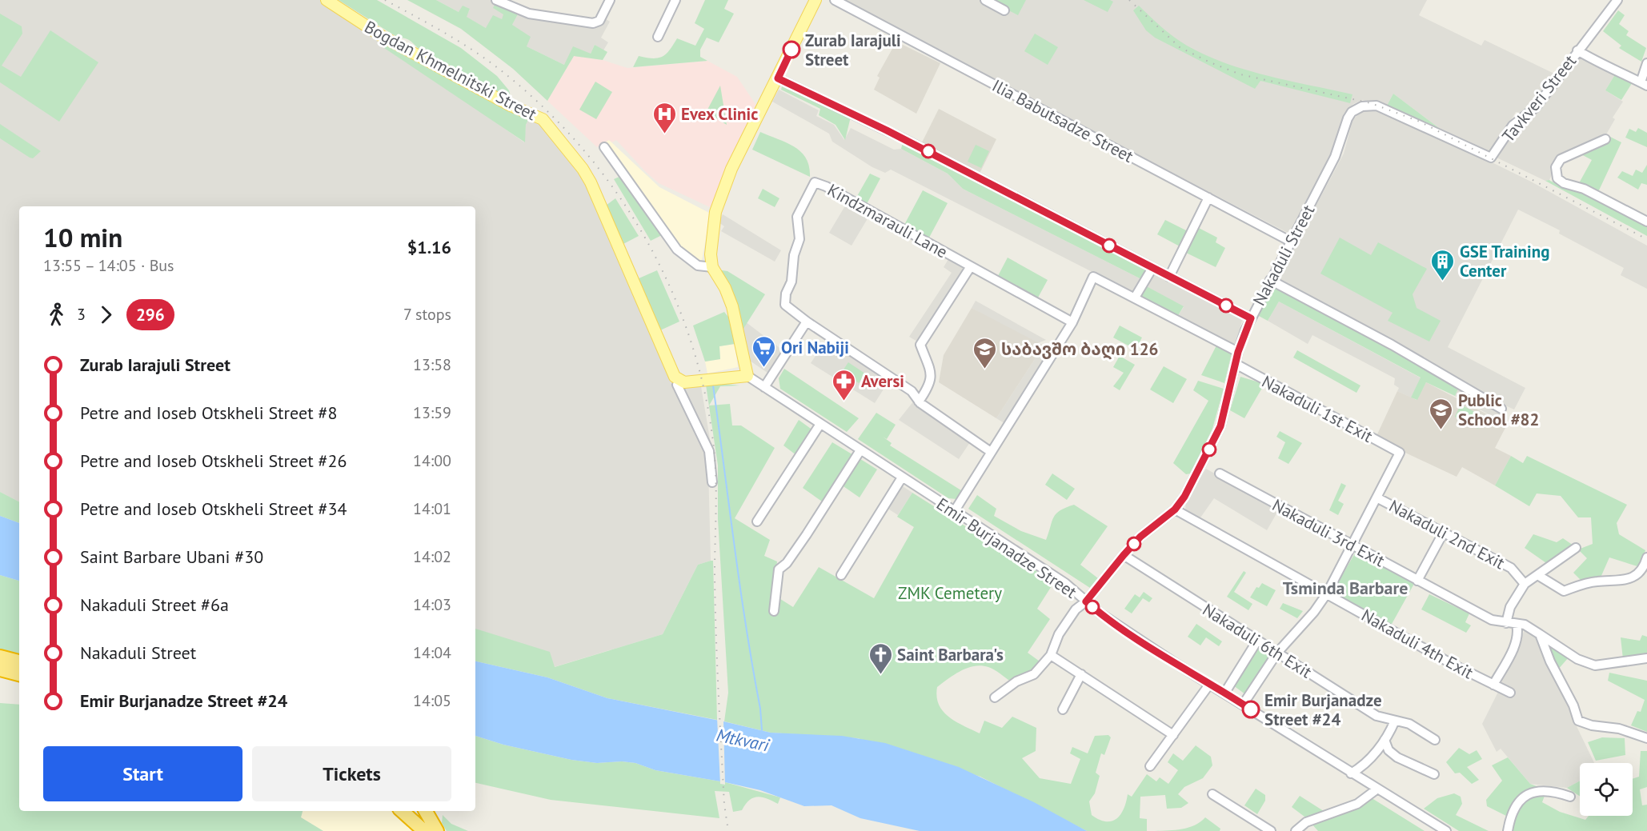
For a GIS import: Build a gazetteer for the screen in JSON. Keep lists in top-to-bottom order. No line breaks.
{"streets":{"main road":["Bogdan Khmelnitski Street"],"street":["Tavkveri Street","Ilia Babutsadze Street","Kindzmarauli Lane","Nakaduli Street","Nakaduli 1st Exit","Nakaduli 3rd Exit","Nakaduli 2nd Exit","Emir Burjanadze Street","Nakaduli 6th Exit","Nakaduli 4th Exit"]},"crossings":[["Tavkveri Street","Nakaduli Street"],["Ilia Babutsadze Street","Nakaduli Street"],["Nakaduli Street","Nakaduli 1st Exit"],["Nakaduli Street","Emir Burjanadze Street"],["Nakaduli Street","Nakaduli 6th Exit"],["Nakaduli Street","Nakaduli 4th Exit"],["Nakaduli 1st Exit","Nakaduli 2nd Exit"]],"districts":["Tsminda Barbare"],"water":["Mtkvari"],"parks":["ZMK Cemetery"],"places":{"other":["Zurab Iarajuli Street","Emir Burjanadze Street #24"],"hospital":["Evex Clinic"],"building":["GSE Training Center"],"supermarket":["Ori Nabiji"],"school or university":["საბავშო ბაღი 126","Public School #82"],"pharmacy":["Aversi"],"church":["Saint Barbara's"]},"lines":["bus line 296"],"page":{"heading":["10 min","13:55 – 14:05 · Bus","$1.16"],"legs":["3","296","7 stops"],"list":[{"name":"Zurab Iarajuli Street","value":"13:58"},{"name":"Petre and Ioseb Otskheli Street #8","value":"13:59"},{"name":"Petre and Ioseb Otskheli Street #26","value":"14:00"},{"name":"Petre and Ioseb Otskheli Street #34","value":"14:01"},{"name":"Saint Barbare Ubani #30","value":"14:02"},{"name":"Nakaduli Street #6a","value":"14:03"},{"name":"Nakaduli Street","value":"14:04"},{"name":"Emir Burjanadze Street #24","value":"14:05"}],"buttons":["Start","Tickets"]}}
